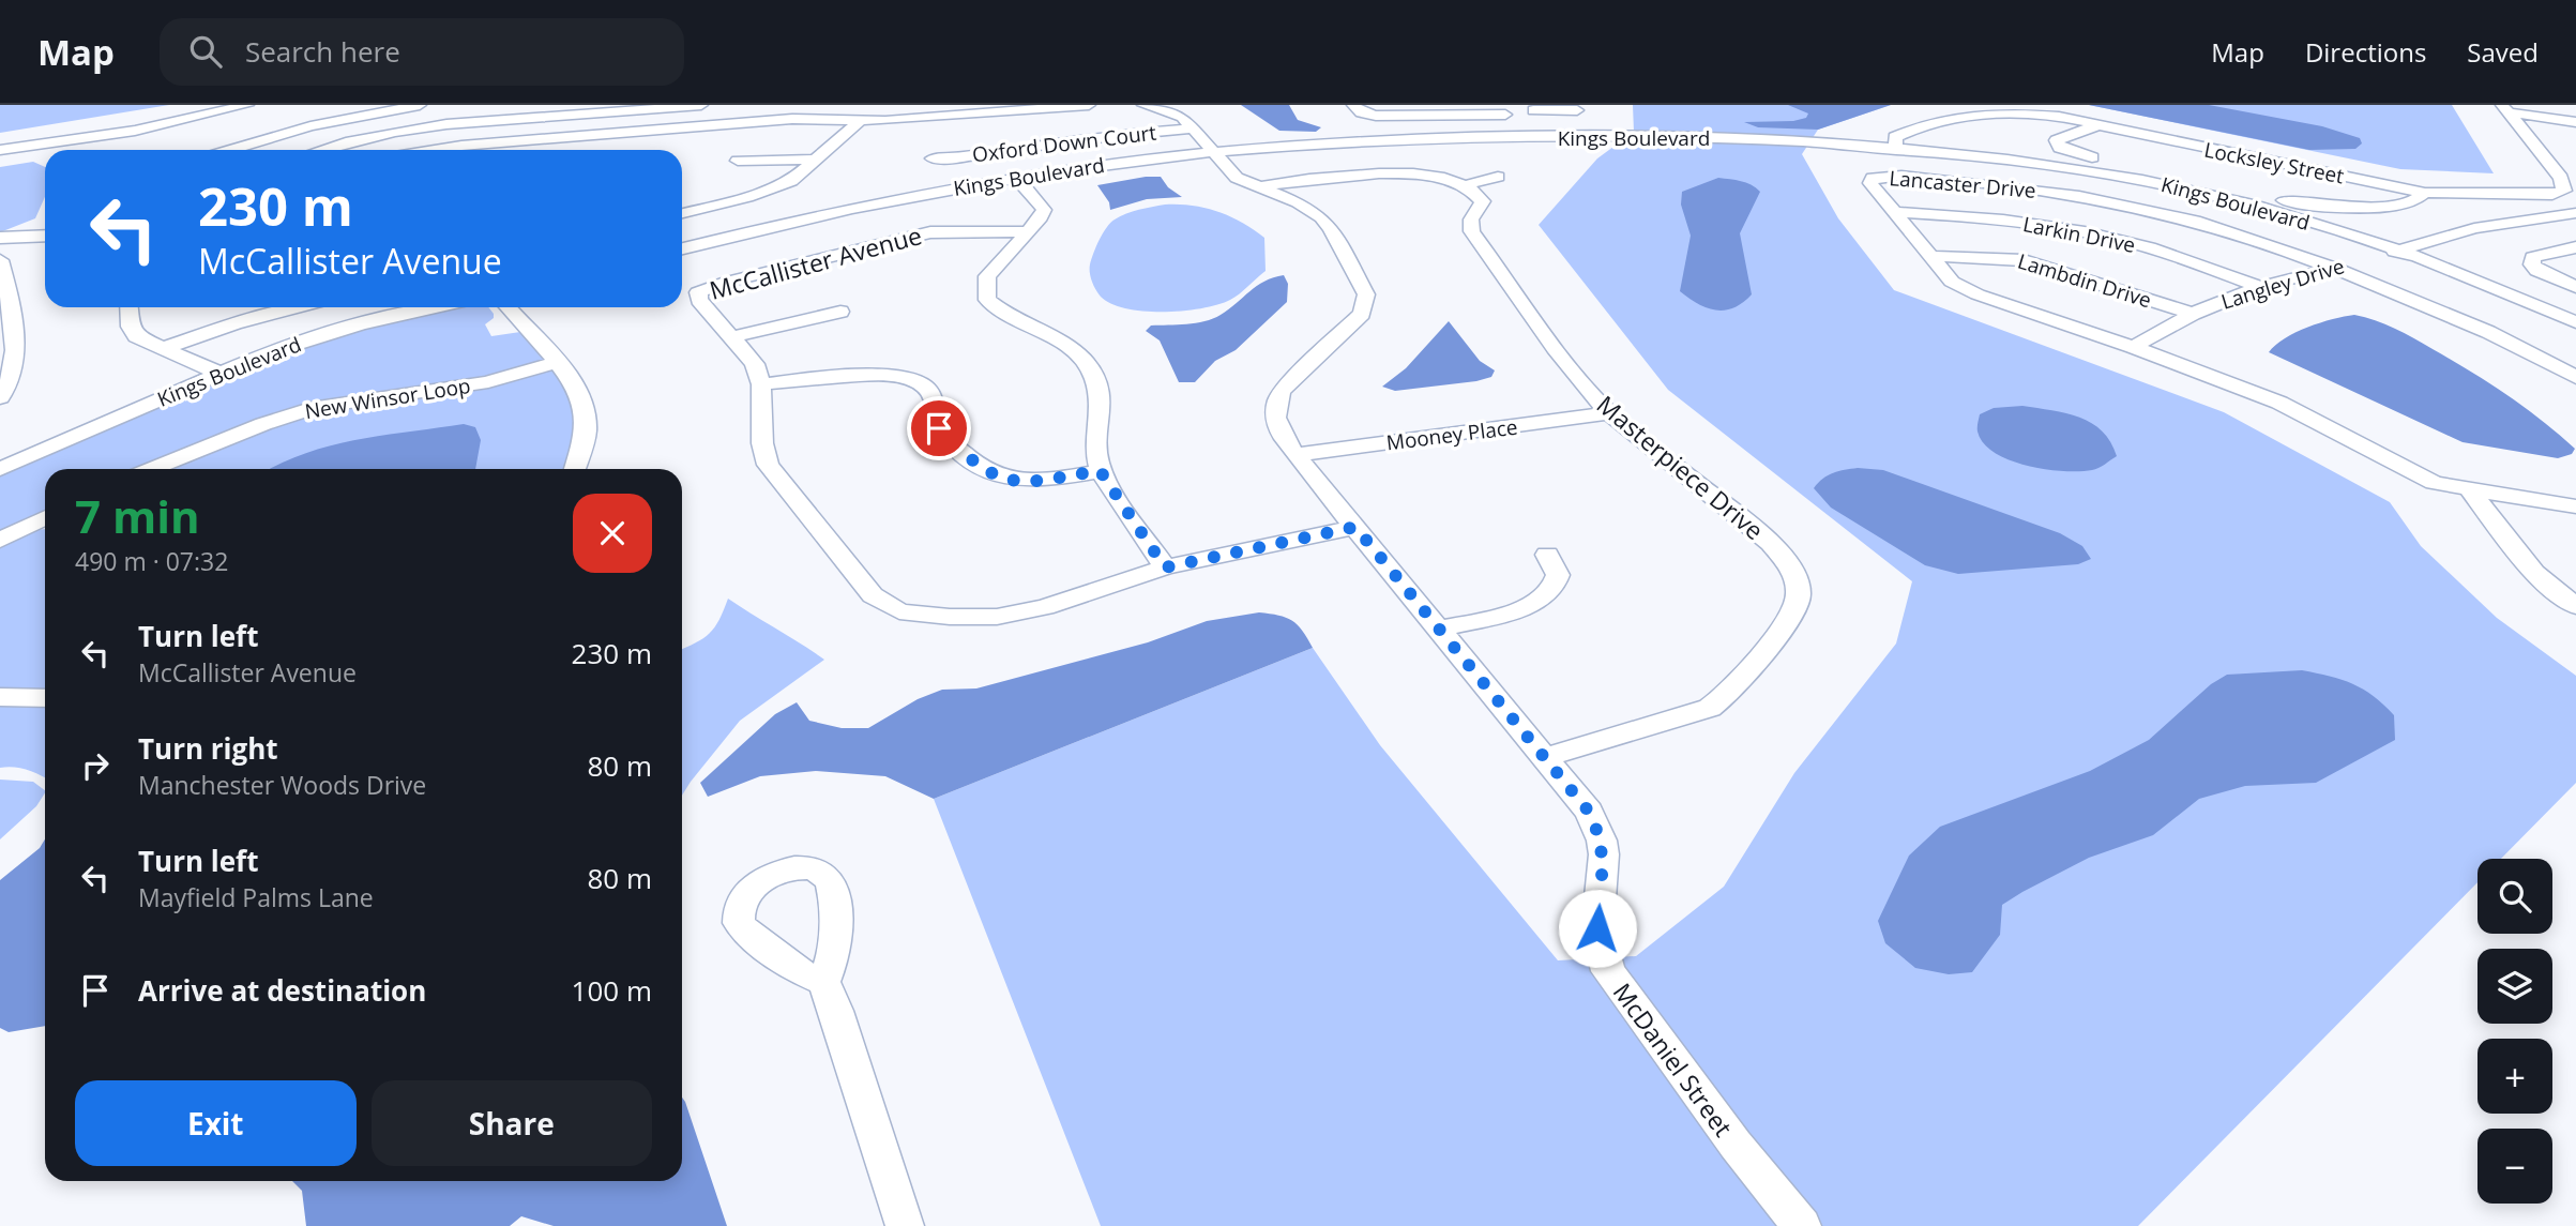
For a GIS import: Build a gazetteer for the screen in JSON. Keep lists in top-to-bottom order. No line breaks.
{"streets":{"street":["Kings Boulevard","Oxford Down Court","Locksley Street","Lancaster Drive","Larkin Drive","McCallister Avenue","Lambdin Drive","Langley Drive","New Winsor Loop","Mooney Place","Masterpiece Drive","McDaniel Street"]},"crossings":[["Kings Boulevard","Locksley Street"],["Kings Boulevard","Langley Drive"],["Kings Boulevard","McDaniel Street"],["Oxford Down Court","McDaniel Street"],["Lancaster Drive","Larkin Drive"],["Lancaster Drive","Lambdin Drive"],["Lancaster Drive","Langley Drive"],["Larkin Drive","Langley Drive"],["McCallister Avenue","McDaniel Street"],["Lambdin Drive","Langley Drive"],["Mooney Place","Masterpiece Drive"],["Mooney Place","McDaniel Street"],["Masterpiece Drive","McDaniel Street"]],"page":{"header":"Map","search":"Search here","nav":["Map","Directions","Saved"],"turn":["230 m","McCallister Avenue"],"heading":["7 min","490 m · 07:32"],"list":[{"name":"Turn left","note":"McCallister Avenue","value":"230 m"},{"name":"Turn right","note":"Manchester Woods Drive","value":"80 m"},{"name":"Turn left","note":"Mayfield Palms Lane","value":"80 m"},{"name":"Arrive at destination","value":"100 m"}],"map_buttons":["+","−"],"buttons":["Exit","Share"]}}
